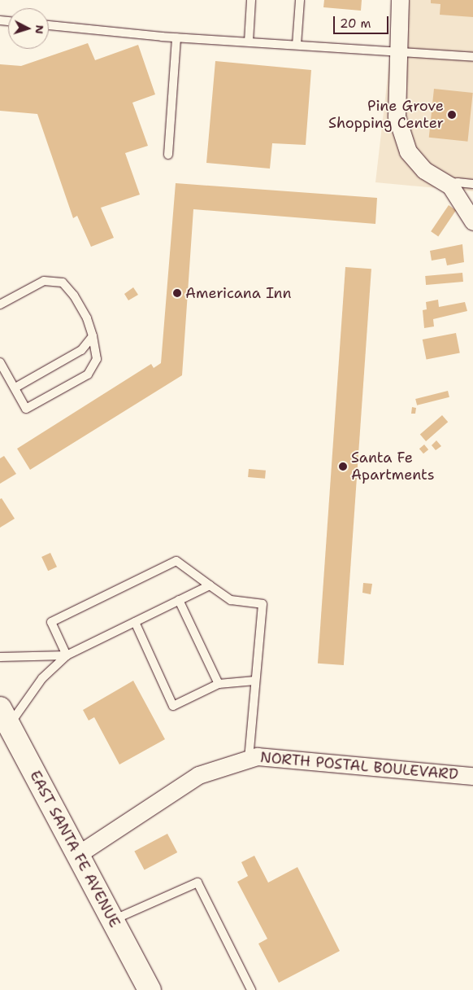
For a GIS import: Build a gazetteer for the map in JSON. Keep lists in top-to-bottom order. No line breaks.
{"streets":{"main road":["EAST SANTA FE AVENUE"],"street":["NORTH POSTAL BOULEVARD"]},"crossings":[["NORTH POSTAL BOULEVARD","EAST SANTA FE AVENUE"]],"places":["Pine Grove Shopping Center","Americana Inn","Santa Fe Apartments"],"scale_bar":"20 m","north":"right"}
